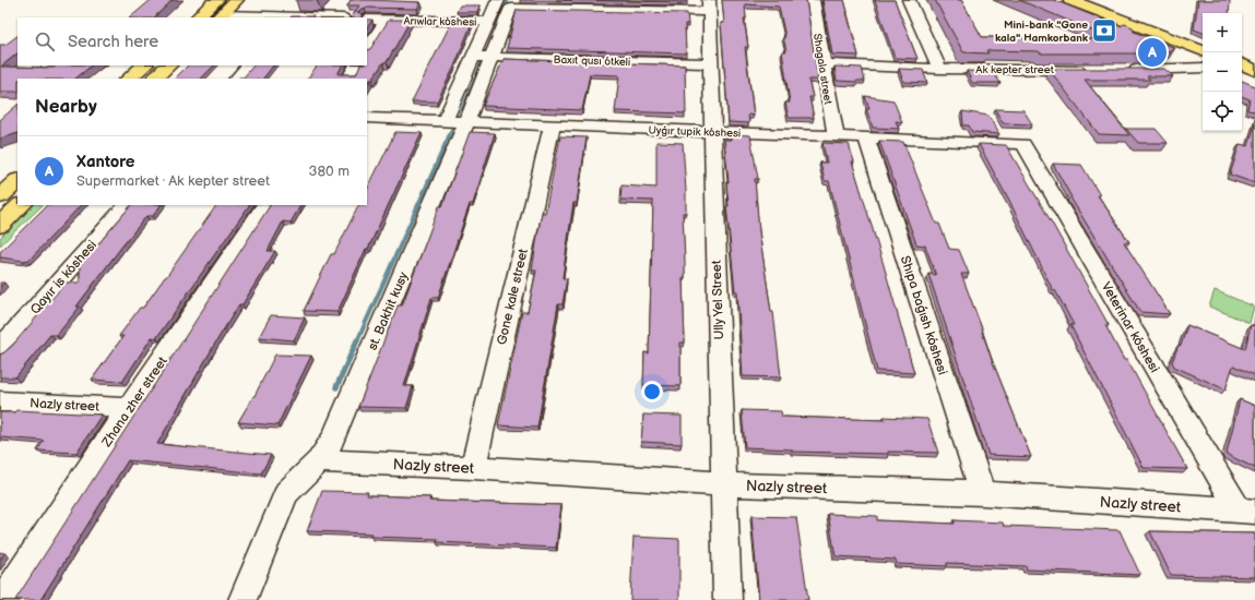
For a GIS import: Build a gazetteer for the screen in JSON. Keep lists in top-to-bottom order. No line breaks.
{"streets":{"street":["Arıwlar kóshesi","Baxıt qusı ótkeli","Shagala street","Ak kepter street","Uyǵır tupik kóshesi","Qayır is kóshesi","Gone kale street","Ully Yel Street","st. Bakhit kusy","Shıpa baǵısh kóshesi","Veterinar kóshesi","Zhana zher street","Nazly street"]},"crossings":[["Arıwlar kóshesi","st. Bakhit kusy"],["Baxıt qusı ótkeli","Ully Yel Street"],["Baxıt qusı ótkeli","st. Bakhit kusy"],["Shagala street","Ak kepter street"],["Shagala street","Uyǵır tupik kóshesi"],["Uyǵır tupik kóshesi","Gone kale street"],["Uyǵır tupik kóshesi","Ully Yel Street"],["Uyǵır tupik kóshesi","st. Bakhit kusy"],["Uyǵır tupik kóshesi","Shıpa baǵısh kóshesi"],["Uyǵır tupik kóshesi","Veterinar kóshesi"],["Gone kale street","Nazly street"],["Ully Yel Street","Nazly street"],["st. Bakhit kusy","Nazly street"],["Shıpa baǵısh kóshesi","Nazly street"],["Veterinar kóshesi","Nazly street"],["Zhana zher street","Nazly street"]],"places":{"bank":["Mini-bank \"Gone kala\" Hamkorbank"]},"page":{"map_buttons":["+","−"],"search":"Search here","pins":"A","heading":"Nearby","list":[{"mark":"A","name":"Xantore","note":"Supermarket · Ak kepter street","value":"380 m"}]}}
